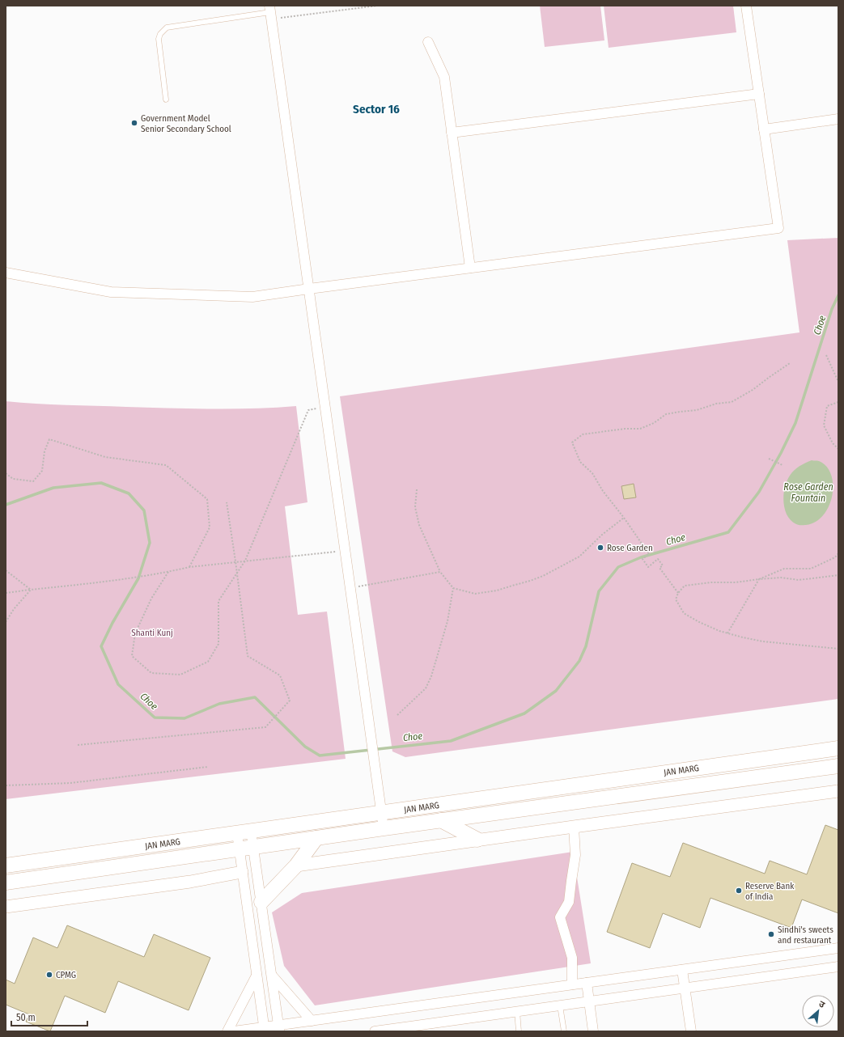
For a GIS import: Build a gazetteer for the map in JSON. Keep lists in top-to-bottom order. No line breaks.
{"streets":{"main road":["JAN MARG"]},"districts":["Sector 16"],"water":["Choe","Rose Garden Fountain"],"parks":["Shanti Kunj"],"places":["Government Model Senior Secondary School","Rose Garden","Reserve Bank of India","Sindhi's sweets and restaurant","CPMG"],"scale_bar":"50 m","north":"top right"}
